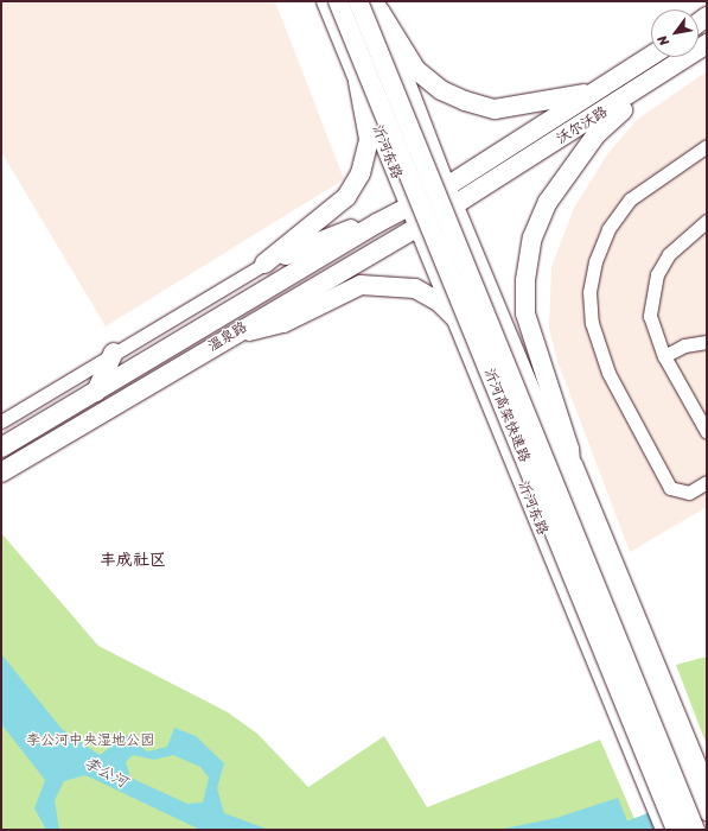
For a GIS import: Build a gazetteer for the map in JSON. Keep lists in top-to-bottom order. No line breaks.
{"streets":{"highway":["沃尔沃路","温泉路","沂河高架快速路"],"main road":["沂河东路"]},"crossings":[["沃尔沃路","温泉路"],["沂河东路","温泉路"]],"districts":["丰成社区"],"water":["李公河"],"parks":["李公河中央湿地公园"],"north":"bottom left"}
